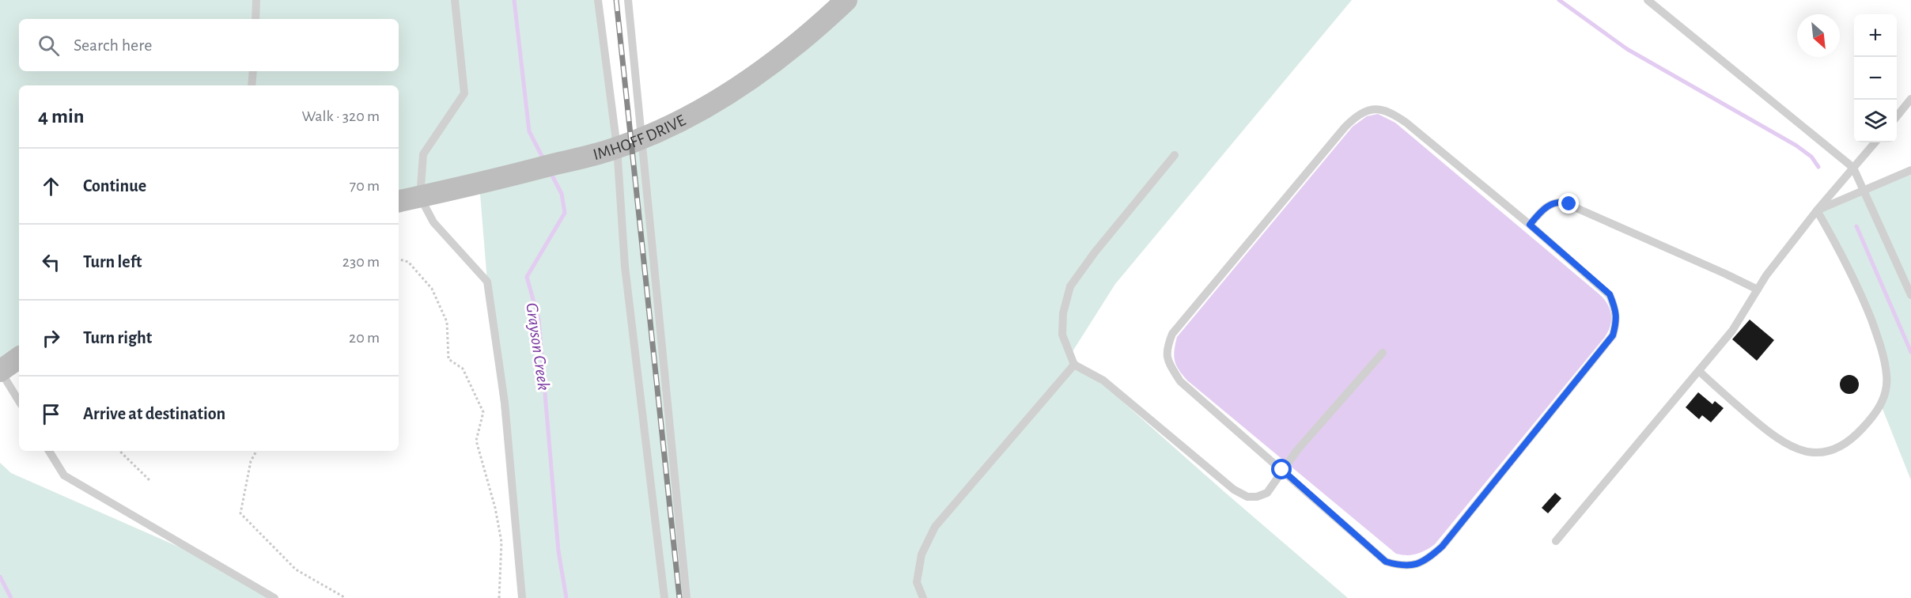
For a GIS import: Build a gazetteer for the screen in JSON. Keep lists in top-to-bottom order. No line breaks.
{"streets":{"street":["IMHOFF DRIVE"]},"water":["Grayson Creek"],"north":"bottom right","page":{"map_buttons":["+","−"],"search":"Search here","heading":["4 min","Walk · 320 m"],"list":[["Continue","70 m"],["Turn left","230 m"],["Turn right","20 m"],"Arrive at destination"]}}
